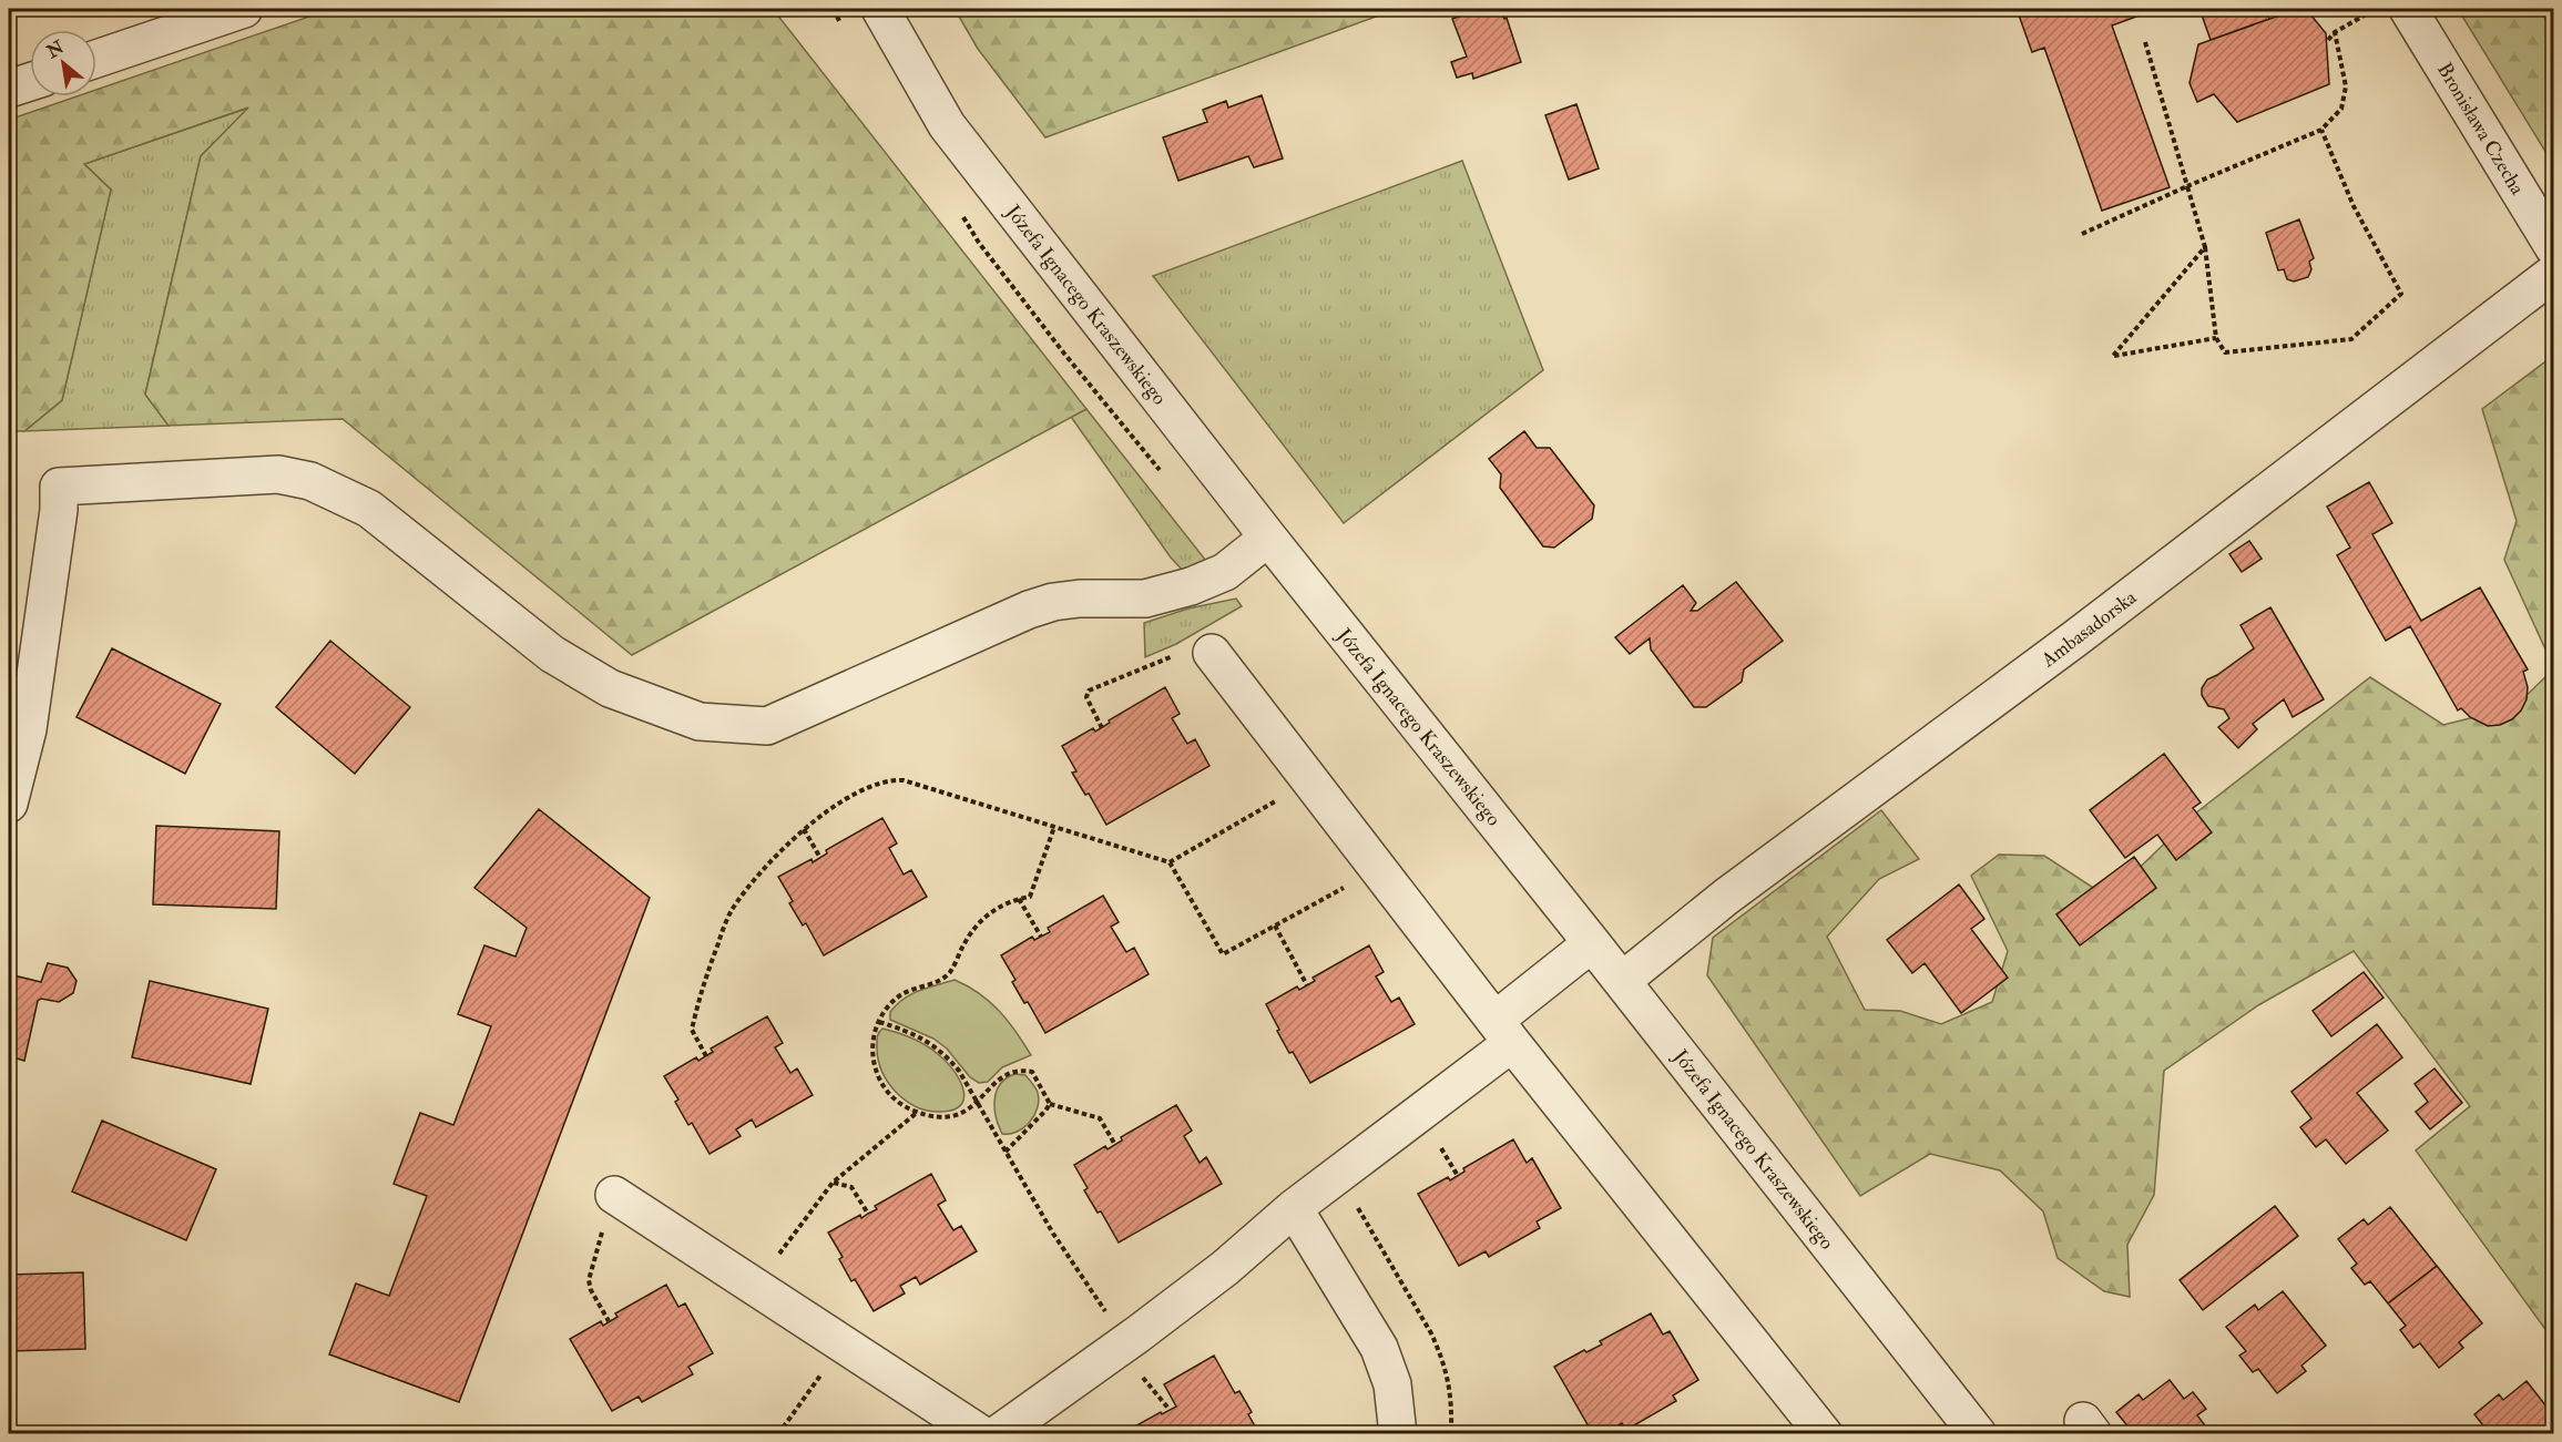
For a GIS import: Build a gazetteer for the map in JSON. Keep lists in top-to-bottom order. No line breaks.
{"streets":{"street":["Bronisława Czecha","Józefa Ignacego Kraszewskiego","Ambasadorska"]},"crossings":[["Józefa Ignacego Kraszewskiego","Ambasadorska"]],"north":"top left"}
